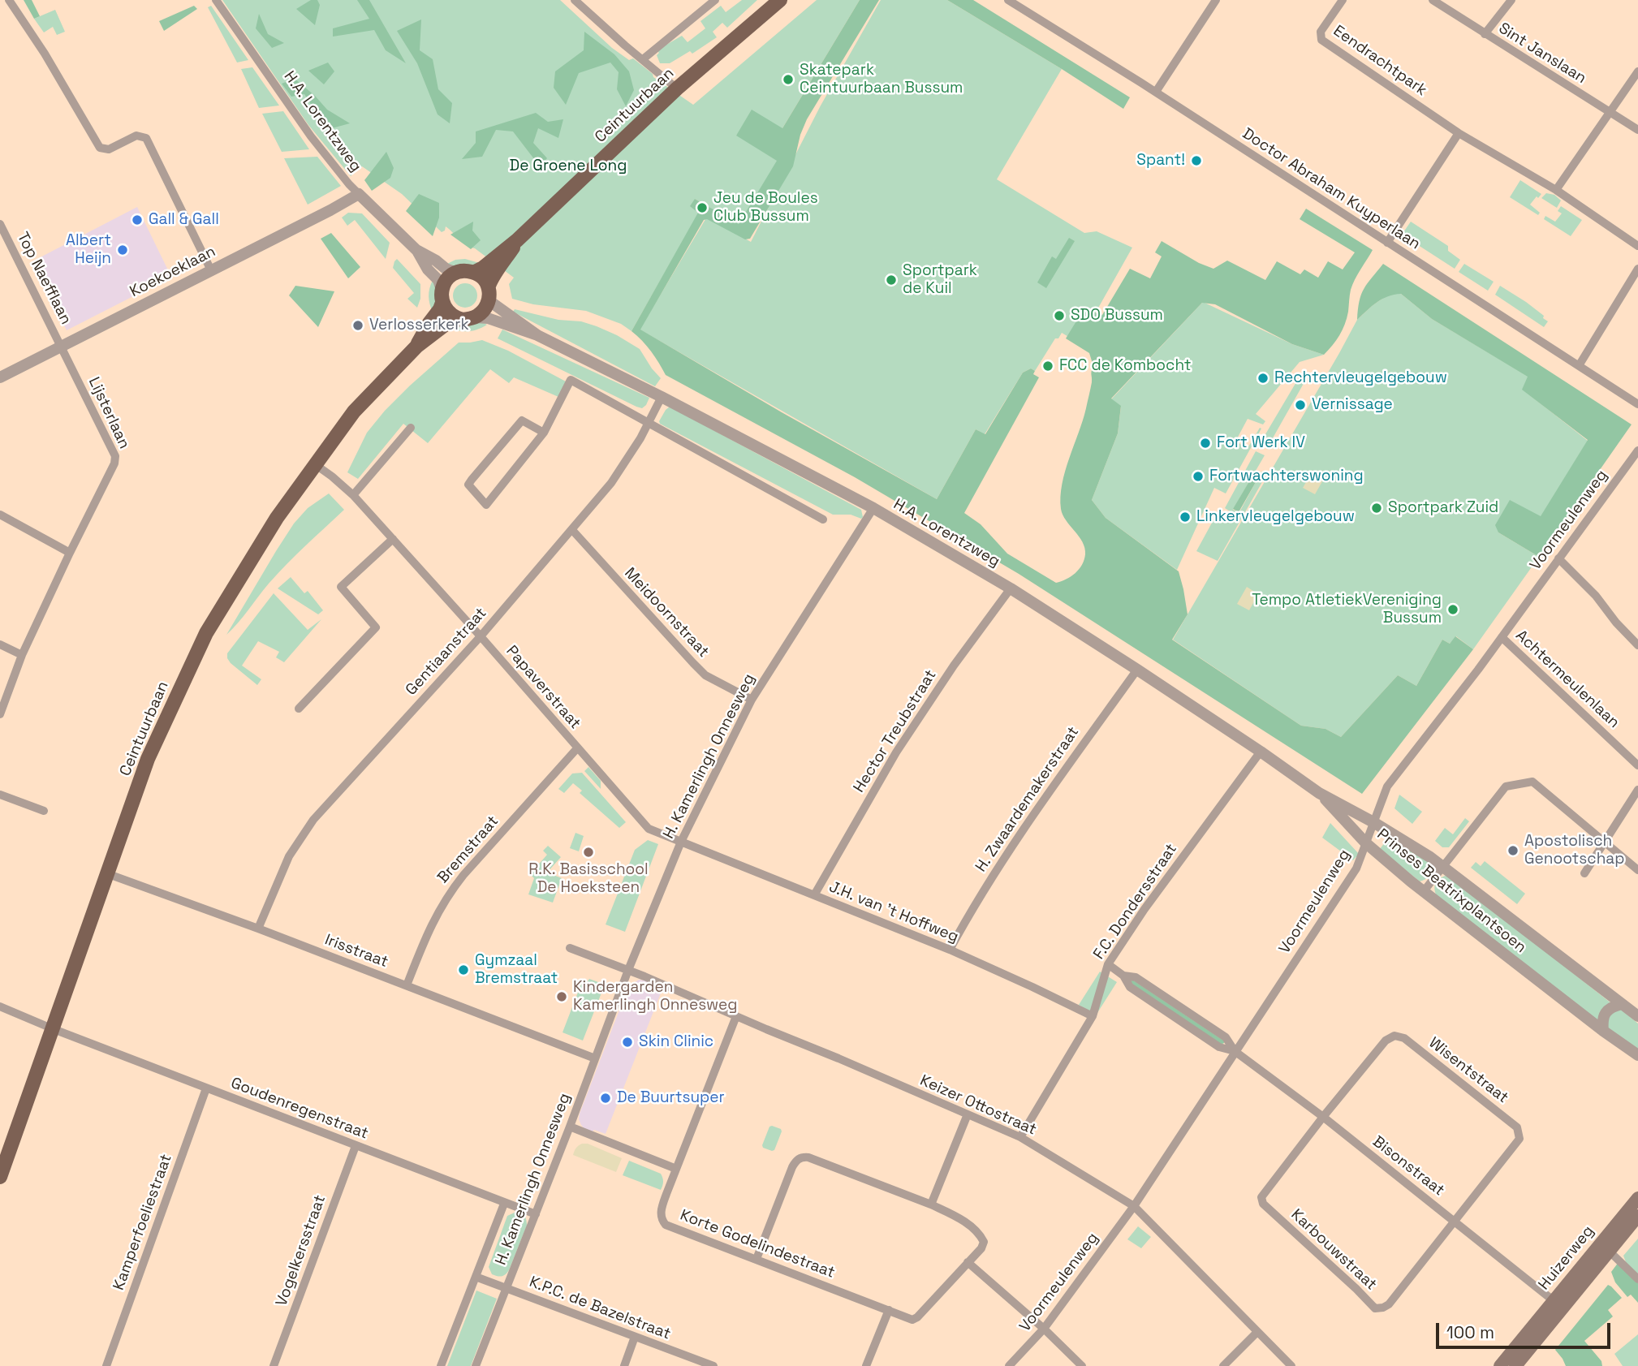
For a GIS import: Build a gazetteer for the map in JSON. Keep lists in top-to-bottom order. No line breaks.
{"streets":{"main road":["Ceintuurbaan","Huizerweg"],"street":["Sint Janslaan","Eendrachtpark","H.A. Lorentzweg","Doctor Abraham Kuyperlaan","Koekoeklaan","Top Naefflaan","Lijsterlaan","Voormeulenweg","Meidoornstraat","Gentiaanstraat","Achtermeulenlaan","Papaverstraat","Hector Treubstraat","H. Kamerlingh Onnesweg","H. Zwaardemakerstraat","Bremstraat","Prinses Beatrixplantsoen","F.C. Dondersstraat","J.H. van 't Hoffweg","Irisstraat","Wisentstraat","Keizer Ottostraat","Goudenregenstraat","Bisonstraat","Kamperfoeliestraat","Korte Godelindestraat","Karbouwstraat","Vogelkersstraat","K.P.C. de Bazelstraat"]},"crossings":[["Ceintuurbaan","H.A. Lorentzweg"],["Ceintuurbaan","Papaverstraat"],["Ceintuurbaan","Irisstraat"],["Ceintuurbaan","Goudenregenstraat"],["H.A. Lorentzweg","Koekoeklaan"],["H.A. Lorentzweg","Gentiaanstraat"],["H.A. Lorentzweg","Hector Treubstraat"],["H.A. Lorentzweg","H. Kamerlingh Onnesweg"],["H.A. Lorentzweg","H. Zwaardemakerstraat"],["H.A. Lorentzweg","Prinses Beatrixplantsoen"],["H.A. Lorentzweg","F.C. Dondersstraat"],["Koekoeklaan","Top Naefflaan"],["Koekoeklaan","Lijsterlaan"],["Top Naefflaan","Lijsterlaan"],["Voormeulenweg","Achtermeulenlaan"],["Voormeulenweg","Prinses Beatrixplantsoen"],["Voormeulenweg","Keizer Ottostraat"],["Voormeulenweg","Bisonstraat"],["Meidoornstraat","Gentiaanstraat"],["Meidoornstraat","H. Kamerlingh Onnesweg"],["Gentiaanstraat","Papaverstraat"],["Gentiaanstraat","Irisstraat"],["Papaverstraat","H. Kamerlingh Onnesweg"],["Papaverstraat","Bremstraat"],["Papaverstraat","J.H. van 't Hoffweg"],["Hector Treubstraat","J.H. van 't Hoffweg"],["H. Kamerlingh Onnesweg","J.H. van 't Hoffweg"],["H. Kamerlingh Onnesweg","Irisstraat"],["H. Kamerlingh Onnesweg","Keizer Ottostraat"],["H. Kamerlingh Onnesweg","Goudenregenstraat"],["H. Kamerlingh Onnesweg","K.P.C. de Bazelstraat"],["H. Zwaardemakerstraat","J.H. van 't Hoffweg"],["Bremstraat","Irisstraat"],["F.C. Dondersstraat","J.H. van 't Hoffweg"],["F.C. Dondersstraat","Keizer Ottostraat"],["Wisentstraat","Bisonstraat"],["Wisentstraat","Karbouwstraat"],["Keizer Ottostraat","Korte Godelindestraat"],["Goudenregenstraat","Kamperfoeliestraat"],["Goudenregenstraat","Vogelkersstraat"],["Bisonstraat","Karbouwstraat"],["Bisonstraat","Huizerweg"]],"parks":["De Groene Long"],"places":["Skatepark Ceintuurbaan Bussum","Spant!","Jeu de Boules Club Bussum","Gall & Gall","Albert Heijn","Sportpark de Kuil","SDO Bussum","Verlosserkerk","FCC de Kombocht","Rechtervleugelgebouw","Vernissage","Fort Werk IV","Fortwachterswoning","Sportpark Zuid","Linkervleugelgebouw","Tempo AtletiekVereniging Bussum","Apostolisch Genootschap","R.K. Basisschool De Hoeksteen","Gymzaal Bremstraat","Kindergarden Kamerlingh Onnesweg","Skin Clinic","De Buurtsuper"],"scale_bar":"100 m"}
